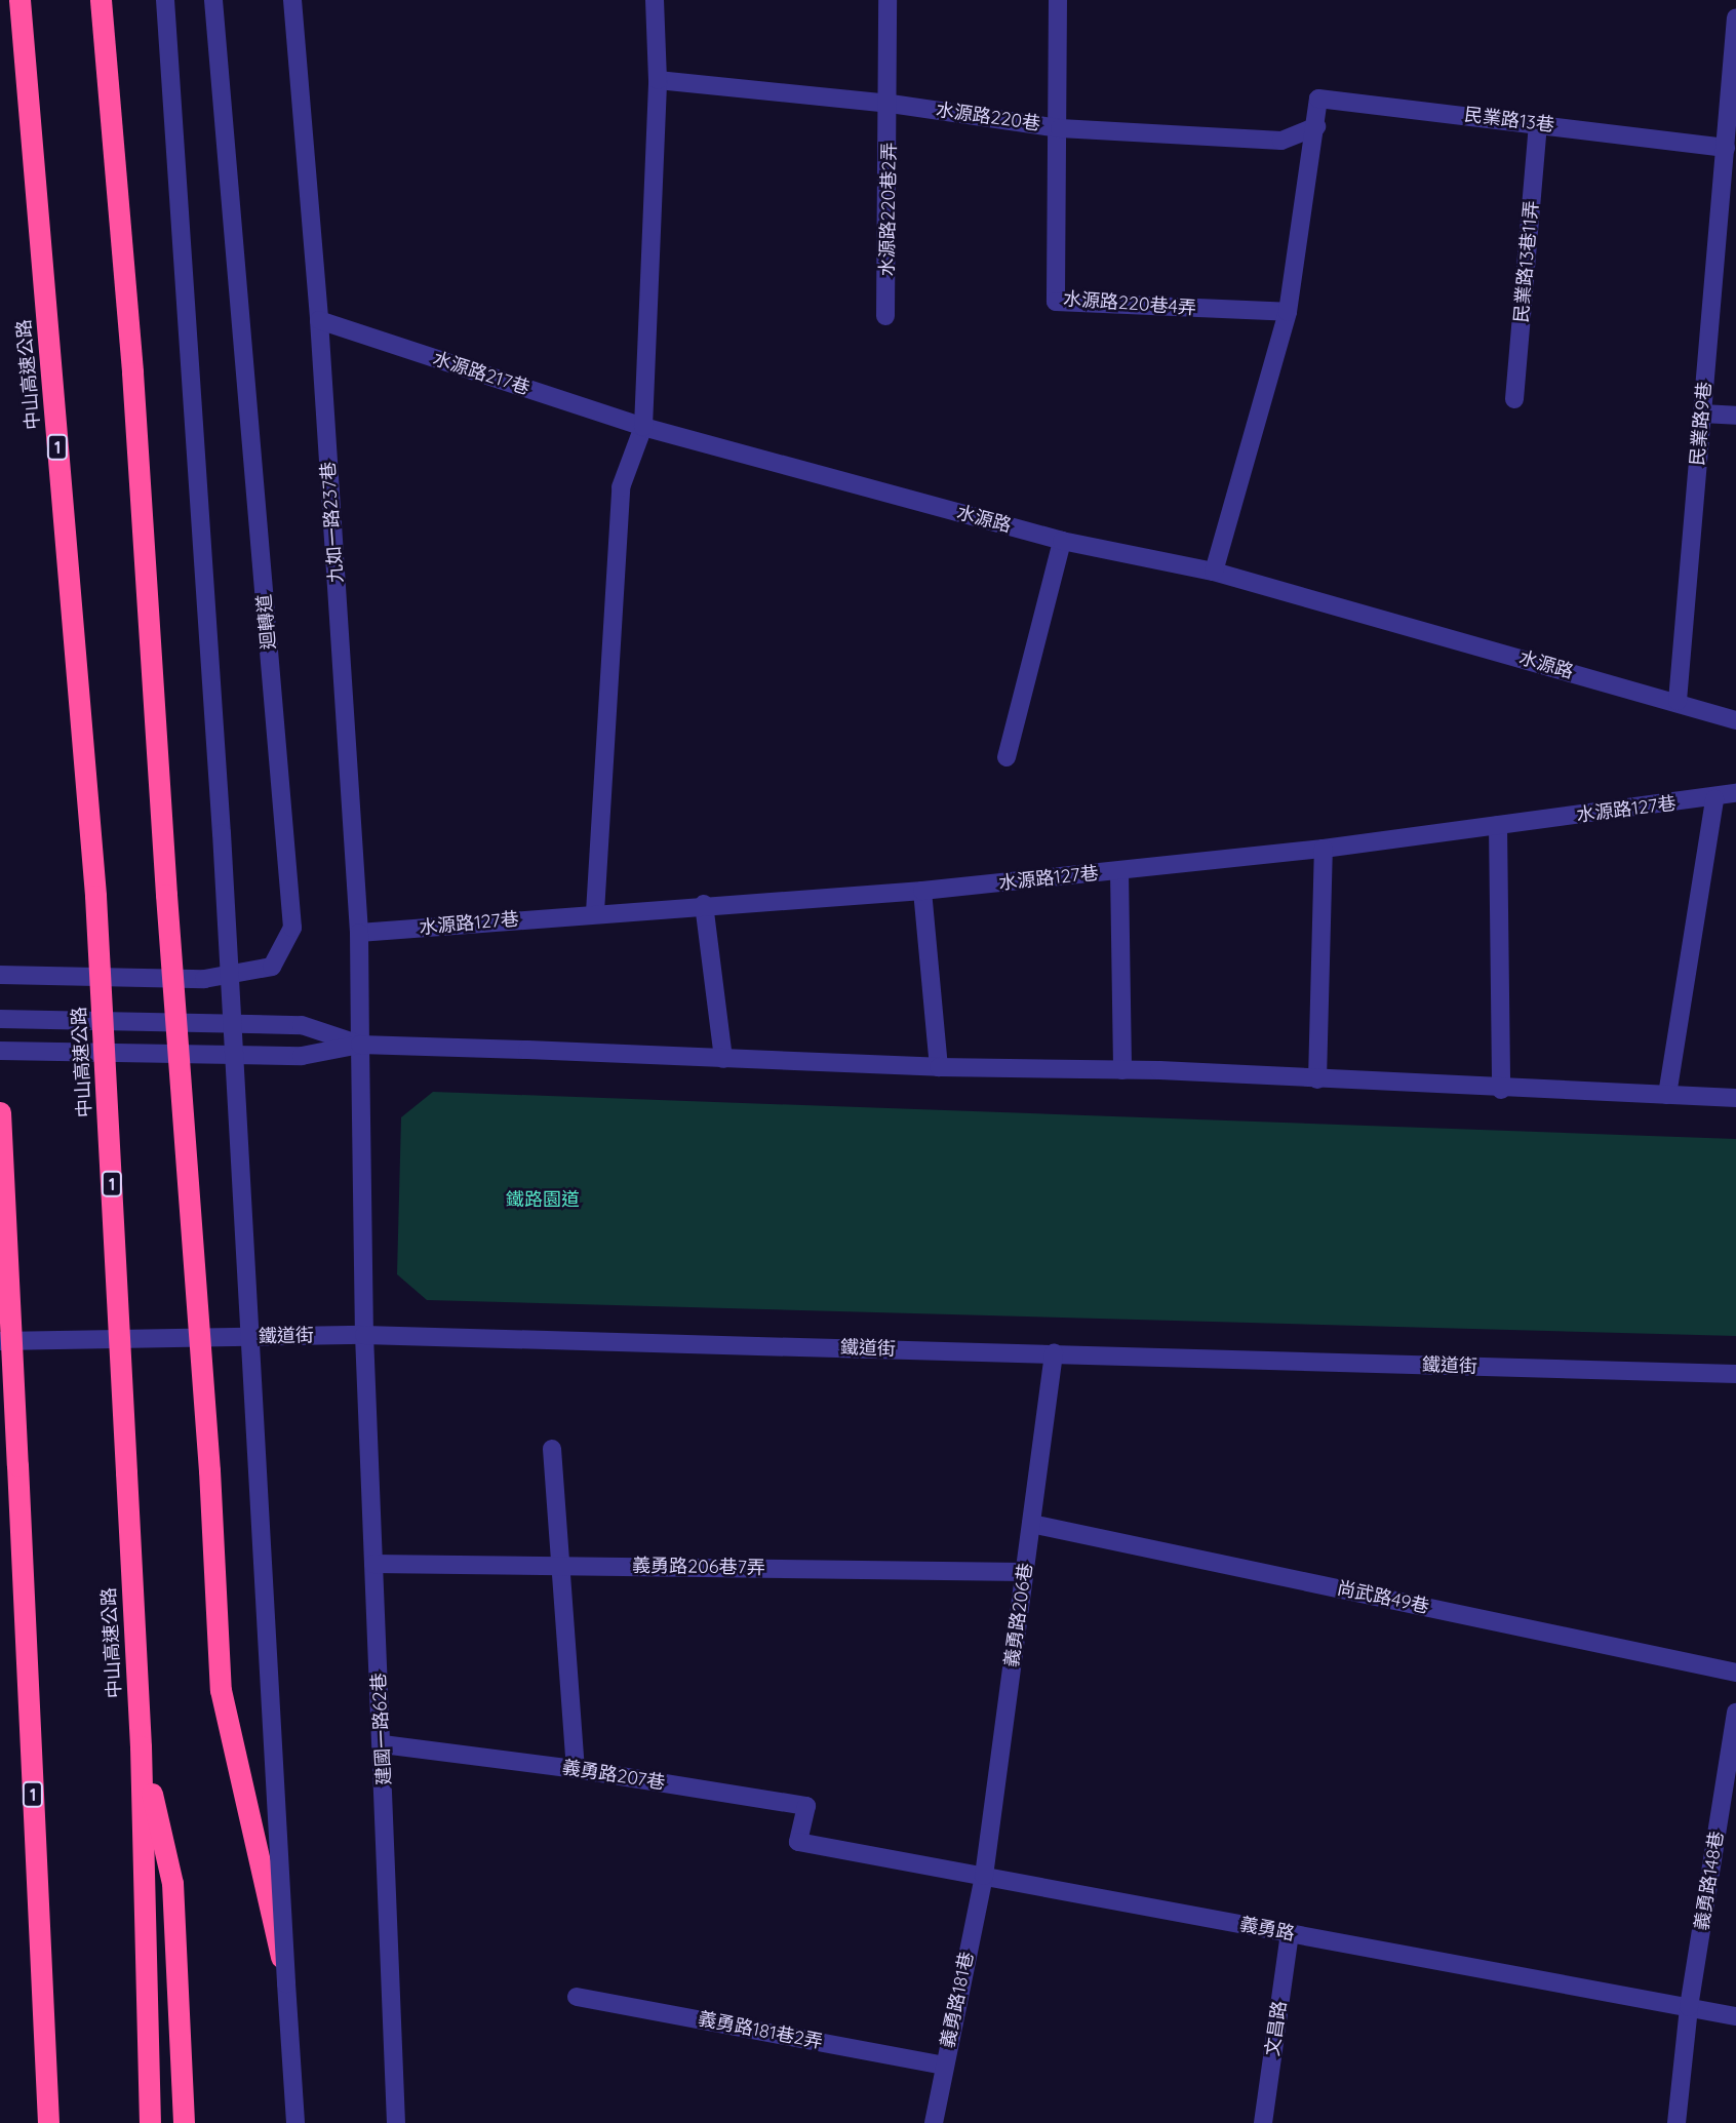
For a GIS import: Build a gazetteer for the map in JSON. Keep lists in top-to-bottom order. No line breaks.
{"streets":{"highway":["中山高速公路","1"],"street":["水源路220巷","民業路13巷","水源路220巷2弄","民業路13巷11弄","水源路220巷4弄","水源路217巷","民業路9巷","水源路","九如一路237巷","迴轉道","水源路127巷","鐵道街","義勇路206巷7弄","尚武路49巷","義勇路206巷","建國一路62巷","義勇路207巷","義勇路148巷","義勇路","義勇路181巷","文昌路","義勇路181巷2弄"]},"crossings":[["水源路220巷","民業路13巷"],["水源路220巷","水源路220巷2弄"],["水源路220巷","水源路220巷4弄"],["民業路13巷","民業路13巷11弄"],["民業路13巷","民業路9巷"],["水源路217巷","水源路"],["水源路217巷","九如一路237巷"],["民業路9巷","水源路"],["九如一路237巷","水源路127巷"],["九如一路237巷","鐵道街"],["九如一路237巷","建國一路62巷"],["鐵道街","義勇路206巷"],["鐵道街","建國一路62巷"],["義勇路206巷7弄","義勇路206巷"],["義勇路206巷7弄","建國一路62巷"],["尚武路49巷","義勇路206巷"],["義勇路206巷","義勇路"],["義勇路206巷","義勇路181巷"],["建國一路62巷","義勇路207巷"],["義勇路207巷","義勇路"],["義勇路148巷","義勇路"],["義勇路","義勇路181巷"],["義勇路","文昌路"],["義勇路181巷","義勇路181巷2弄"]],"parks":["鐵路園道"]}
